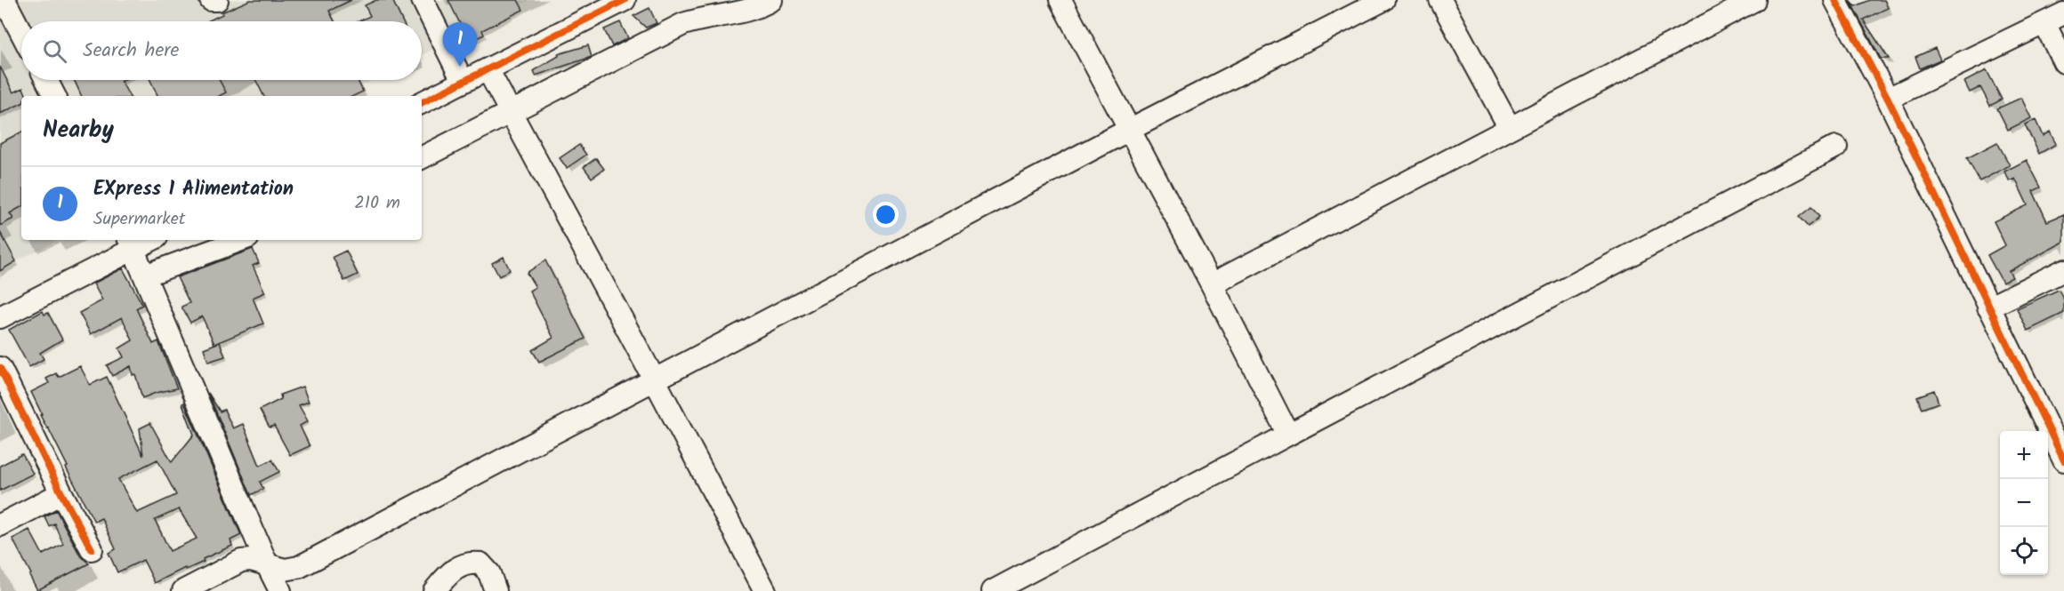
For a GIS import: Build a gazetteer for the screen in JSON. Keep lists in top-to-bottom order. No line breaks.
{"page":{"search":"Search here","pins":"1","heading":"Nearby","list":[{"mark":"1","name":"EXpress 1 Alimentation","note":"Supermarket","value":"210 m"}],"map_buttons":["+","−"]}}
